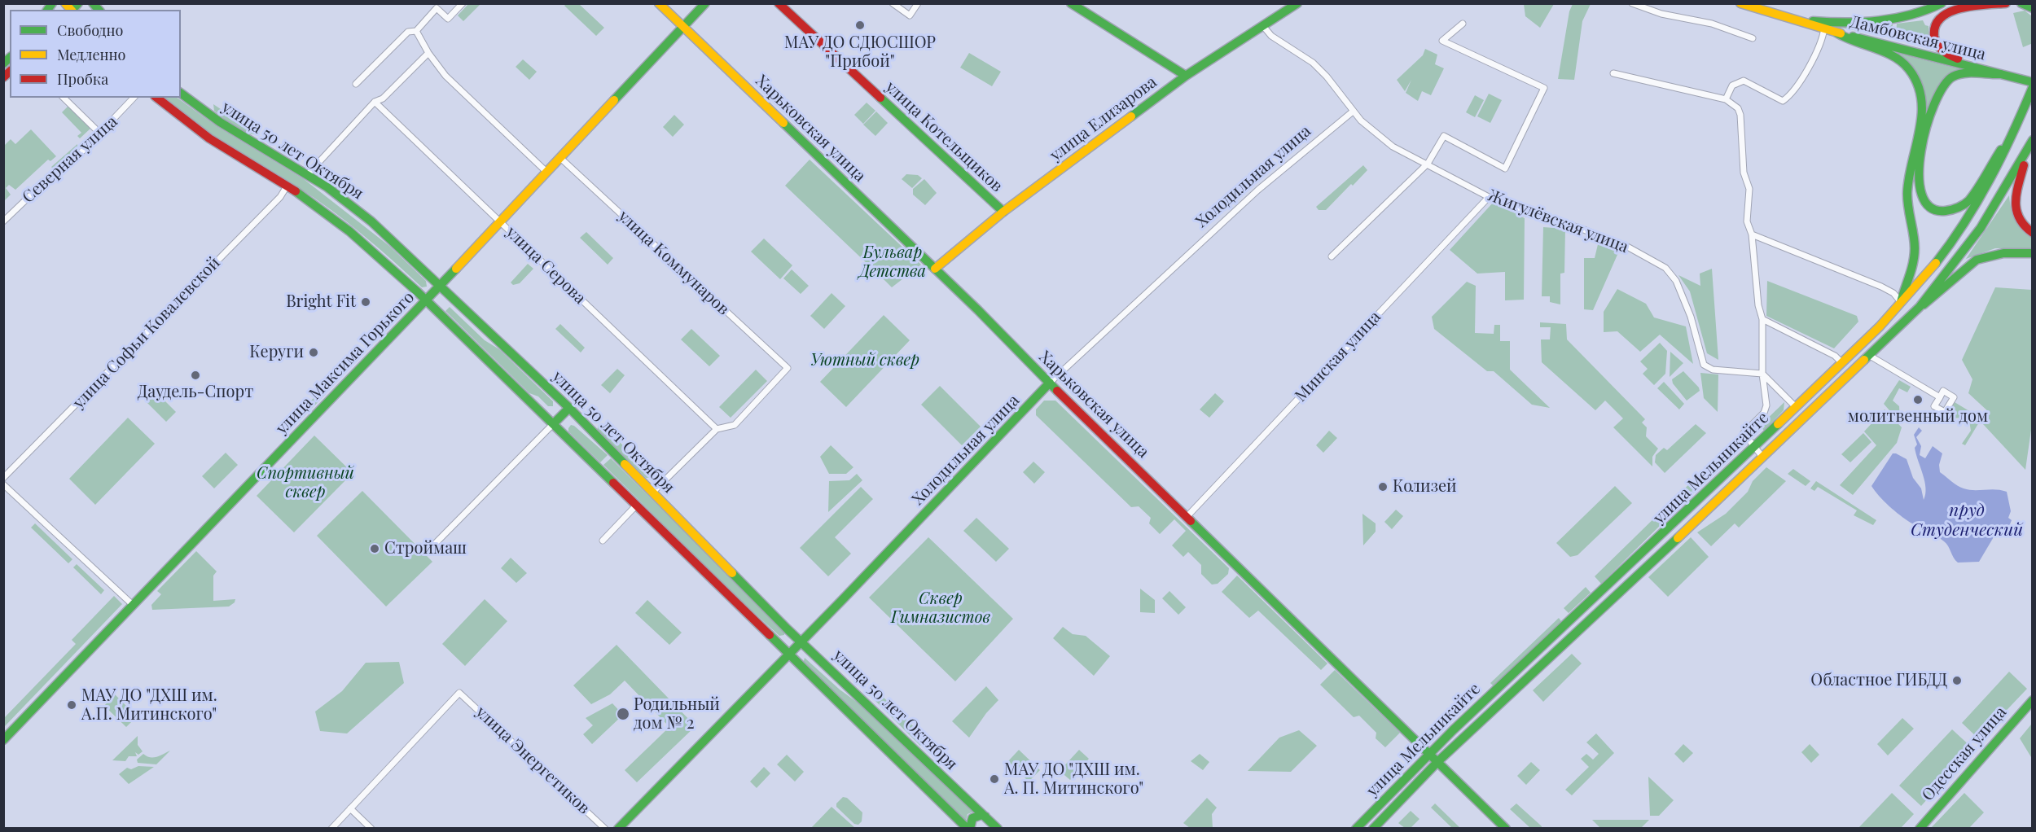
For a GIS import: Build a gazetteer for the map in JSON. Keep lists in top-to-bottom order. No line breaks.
{"streets":{"main road":["Дамбовская улица","улица Елизарова","Харьковская улица","улица Котельщиков","улица 50 лет Октября","Холодильная улица","улица Максима Горького","улица Мельникайте","Одесская улица"],"street":["Северная улица","Жигулёвская улица","улица Коммунаров","улица Серова","улица Софьи Ковалевской","Минская улица","улица Энергетиков"]},"crossings":[["улица Елизарова","Харьковская улица"],["улица Елизарова","улица Котельщиков"],["улица Елизарова","Жигулёвская улица"],["Харьковская улица","Холодильная улица"],["Харьковская улица","Минская улица"],["Харьковская улица","улица Максима Горького"],["Харьковская улица","улица Мельникайте"],["улица 50 лет Октября","Холодильная улица"],["улица 50 лет Октября","улица Софьи Ковалевской"],["улица 50 лет Октября","улица Максима Горького"],["Холодильная улица","Жигулёвская улица"],["Жигулёвская улица","Минская улица"],["улица Коммунаров","улица Серова"],["улица Коммунаров","улица Максима Горького"],["улица Серова","улица Максима Горького"]],"water":["пруд Студенческий"],"parks":["Бульвар Детства","Уютный сквер","Спортивный сквер","Сквер Гимназистов"],"places":["МАУ ДО СДЮСШОР \"Прибой\"","Bright Fit","Керуги","Даудель-Спорт","молитвенный дом","Колизей","Строймаш","Областное ГИБДД","МАУ ДО \"ДХШ им. А.П. Митинского\"","Родильный дом № 2","МАУ ДО \"ДХШ им. А. П. Митинского\""],"legend":["Свободно","Медленно","Пробка"]}
